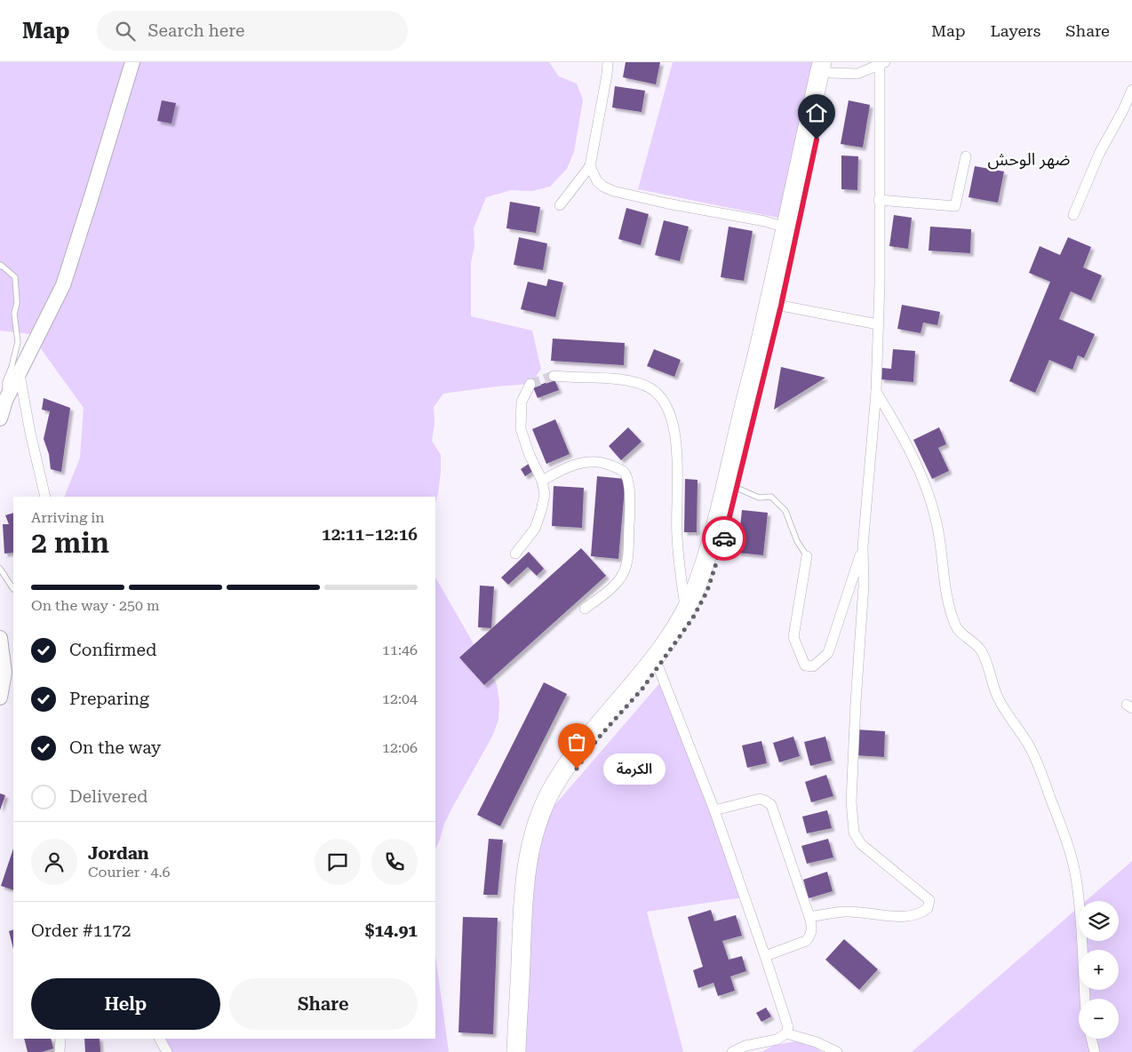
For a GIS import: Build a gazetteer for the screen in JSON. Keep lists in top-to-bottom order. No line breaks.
{"districts":["ضهر الوحش"],"places":["الكرمة"],"page":{"header":"Map","search":"Search here","nav":["Map","Layers","Share"],"heading":["2 min","Arriving in","12:11–12:16"],"panel":["Jordan","Courier · 4.6","Order #1172","$14.91"],"bar":"On the way · 250 m","list":[["Confirmed","11:46"],["Preparing","12:04"],["On the way","12:06"],"Delivered"],"bubble":"الكرمة","map_buttons":["+","−"],"buttons":["Help","Share"]}}
